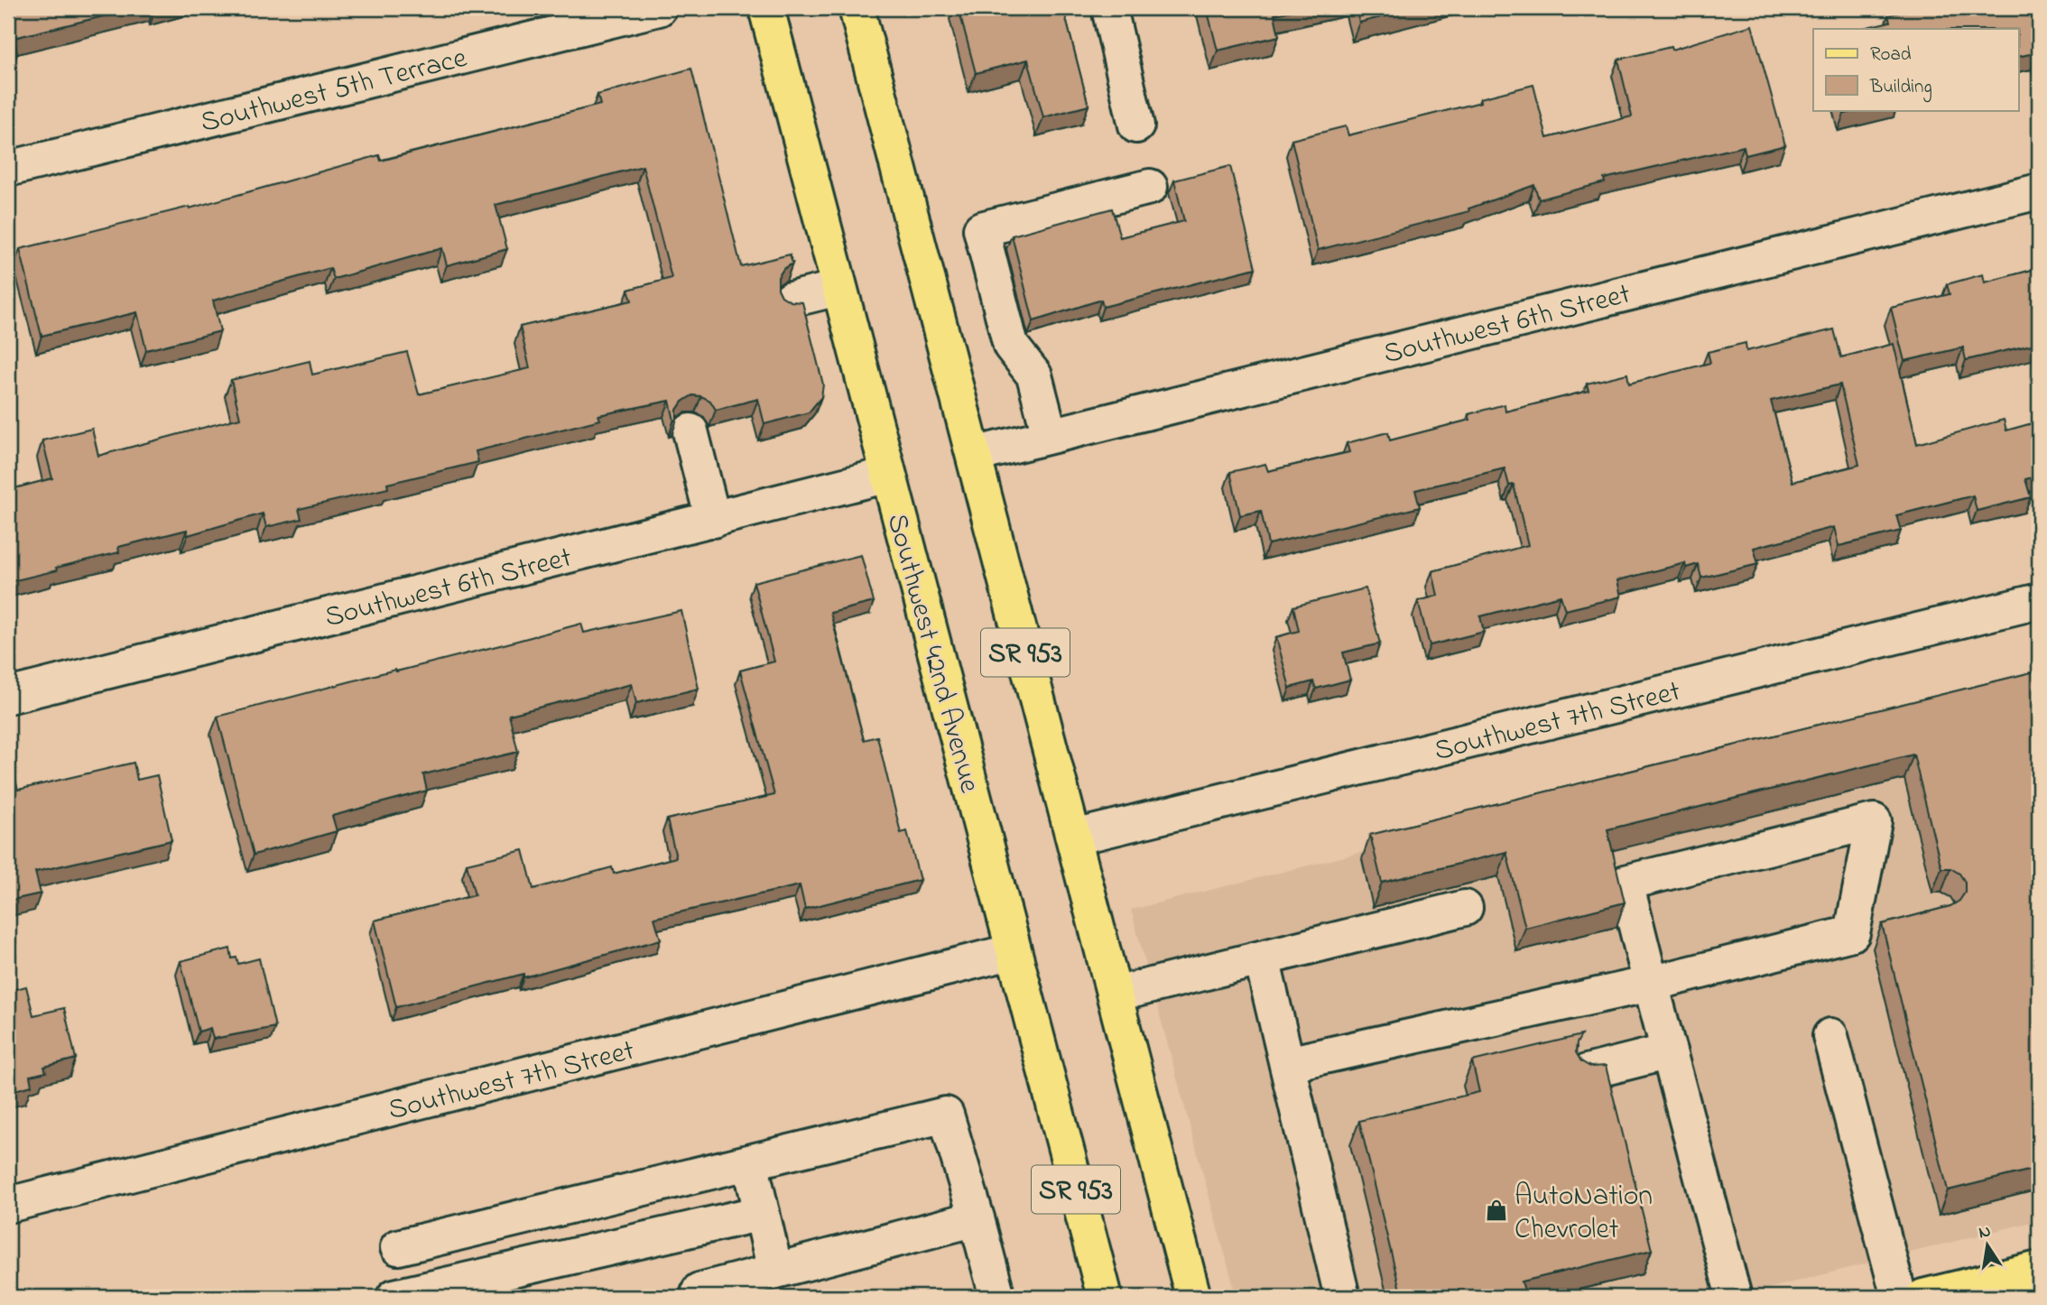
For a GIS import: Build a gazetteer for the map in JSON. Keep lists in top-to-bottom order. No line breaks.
{"streets":{"main road":["Southwest 42nd Avenue","SR 953"],"street":["Southwest 5th Terrace","Southwest 6th Street","Southwest 7th Street"]},"crossings":[["Southwest 6th Street","Southwest 42nd Avenue"],["Southwest 6th Street","SR 953"],["Southwest 42nd Avenue","Southwest 7th Street"],["SR 953","Southwest 7th Street"]],"places":{"shop":["AutoNation Chevrolet"]},"legend":["Road","Building"],"north":"top"}
